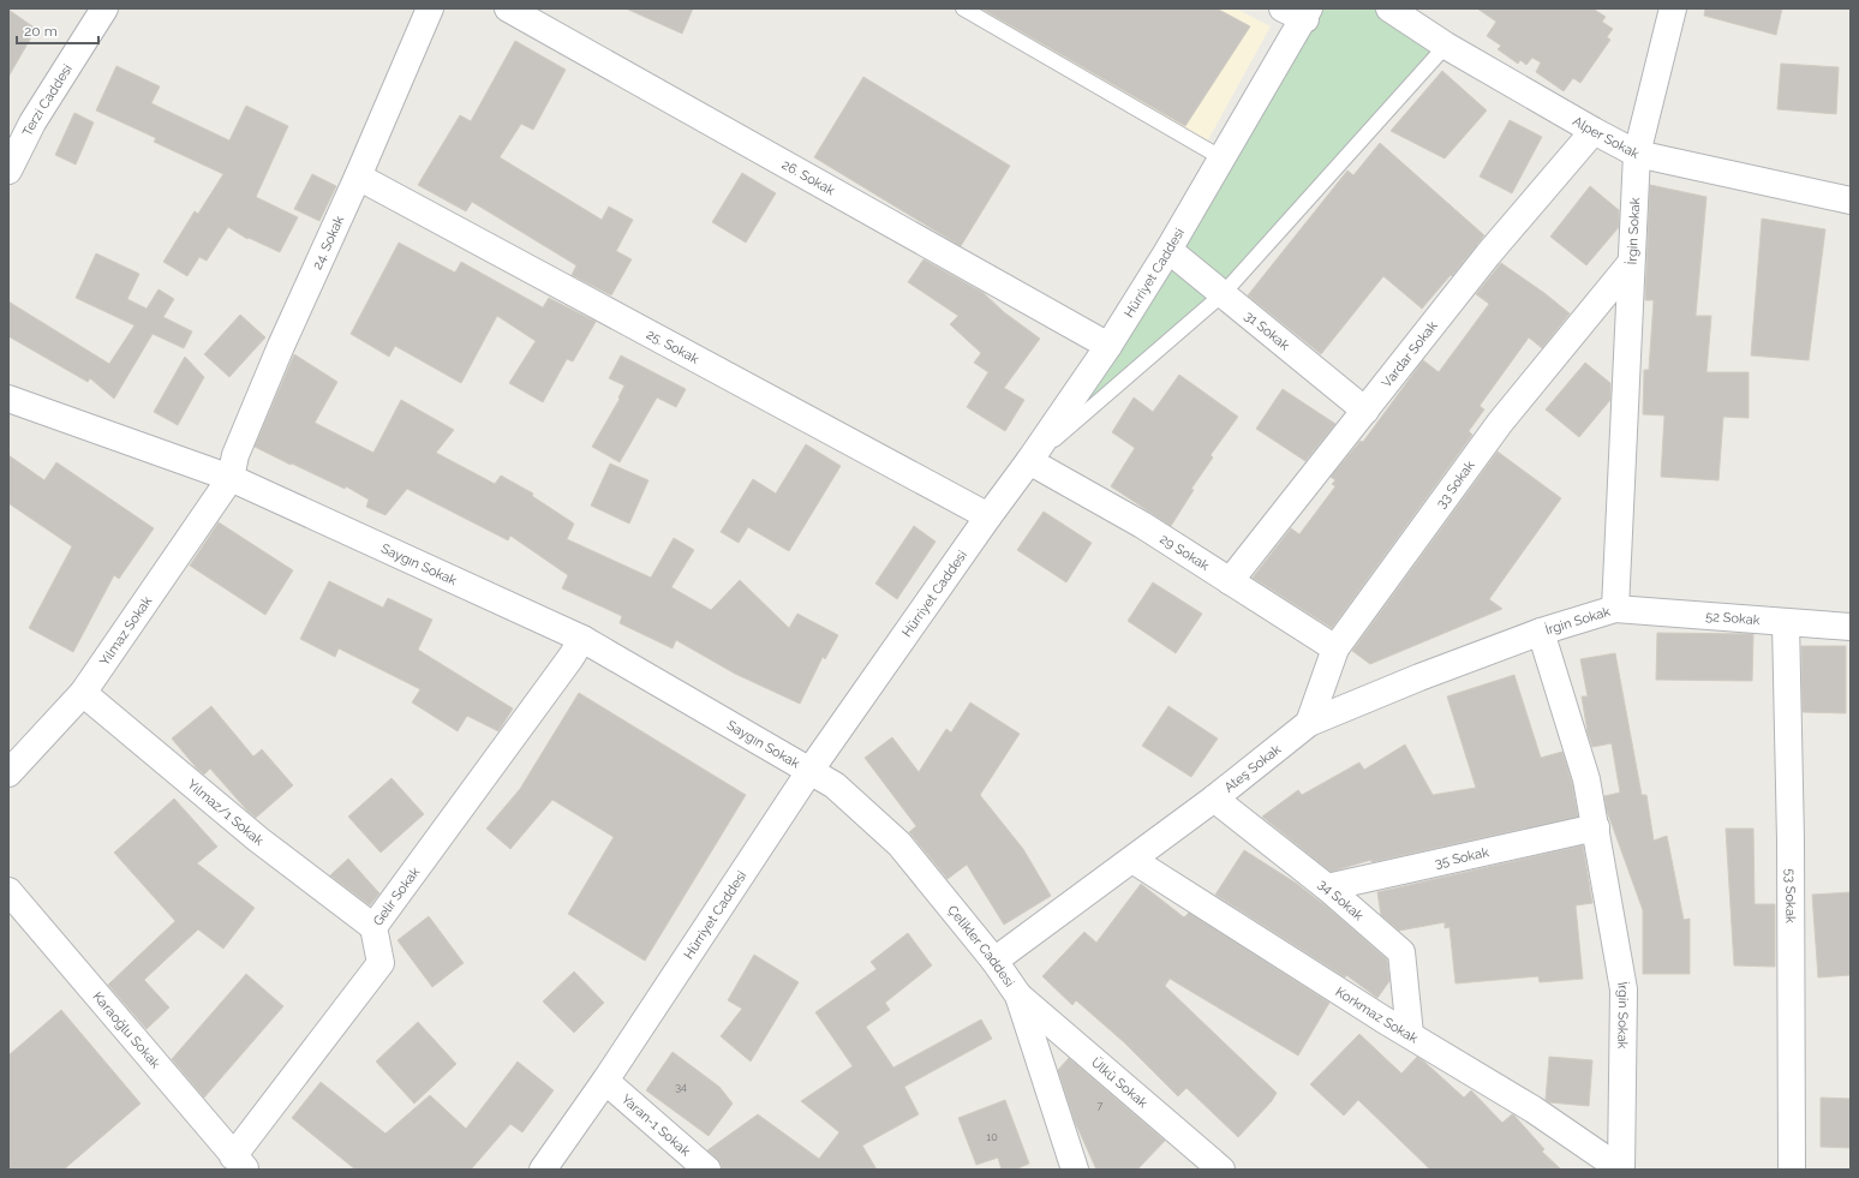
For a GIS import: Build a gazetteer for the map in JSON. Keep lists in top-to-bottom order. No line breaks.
{"streets":{"street":["Terzi Caddesi","Alper Sokak","26. Sokak","İrgin Sokak","24. Sokak","Hürriyet Caddesi","31 Sokak","25. Sokak","Vardar Sokak","33 Sokak","29 Sokak","Saygın Sokak","52 Sokak","Yılmaz Sokak","Ateş Sokak","Yılmaz/1 Sokak","35 Sokak","53 Sokak","Gelir Sokak","34 Sokak","Çelikler Caddesi","Korkmaz Sokak","Karaoğlu Sokak","Ülkü Sokak","Yaran-1 Sokak"]},"crossings":[["Alper Sokak","İrgin Sokak"],["Alper Sokak","Vardar Sokak"],["26. Sokak","Hürriyet Caddesi"],["İrgin Sokak","33 Sokak"],["İrgin Sokak","52 Sokak"],["İrgin Sokak","Ateş Sokak"],["İrgin Sokak","35 Sokak"],["İrgin Sokak","Korkmaz Sokak"],["24. Sokak","25. Sokak"],["24. Sokak","Saygın Sokak"],["24. Sokak","Yılmaz Sokak"],["Hürriyet Caddesi","31 Sokak"],["Hürriyet Caddesi","25. Sokak"],["Hürriyet Caddesi","29 Sokak"],["Hürriyet Caddesi","Saygın Sokak"],["Hürriyet Caddesi","Çelikler Caddesi"],["Hürriyet Caddesi","Yaran-1 Sokak"],["31 Sokak","Vardar Sokak"],["Vardar Sokak","29 Sokak"],["33 Sokak","29 Sokak"],["33 Sokak","Ateş Sokak"],["Saygın Sokak","Yılmaz Sokak"],["Saygın Sokak","Gelir Sokak"],["Saygın Sokak","Çelikler Caddesi"],["52 Sokak","53 Sokak"],["Yılmaz Sokak","Yılmaz/1 Sokak"],["Ateş Sokak","34 Sokak"],["Ateş Sokak","Çelikler Caddesi"],["Ateş Sokak","Korkmaz Sokak"],["Yılmaz/1 Sokak","Gelir Sokak"],["35 Sokak","34 Sokak"],["Gelir Sokak","Karaoğlu Sokak"],["34 Sokak","Korkmaz Sokak"],["Çelikler Caddesi","Ülkü Sokak"]],"house_numbers":["34","7","10"],"scale_bar":"20 m"}
